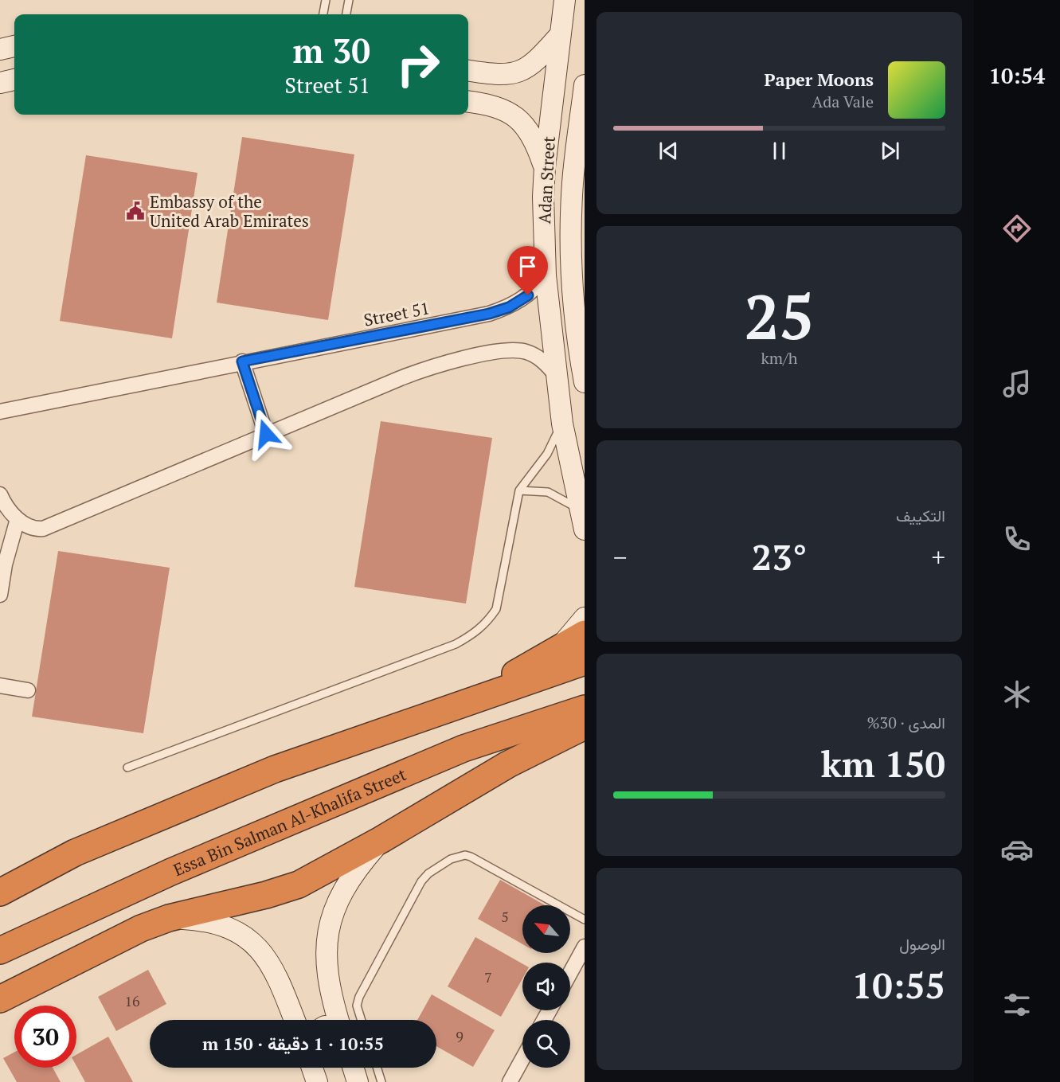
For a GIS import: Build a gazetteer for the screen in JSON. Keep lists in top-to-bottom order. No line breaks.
{"streets":{"highway":["Essa Bin Salman Al-Khalifa Street"],"main road":["Adan Street"],"street":["Street 51"]},"crossings":[["Adan Street","Street 51"]],"places":{"public building":["Embassy of the United Arab Emirates"]},"house_numbers":["5","7","16","9"],"north":"top left","page":{"tabs":"10:54","turn":["30 m","Street 51"],"song":["Paper Moons","Ada Vale"],"tile":[["25","km/h"],"التكييف",["المدى · 30%","150 km"],["الوصول","10:55"]],"heat":["−","23°","+"],"limit":"30","trip":"10:55 · 1 دقيقة · 150 m"}}
